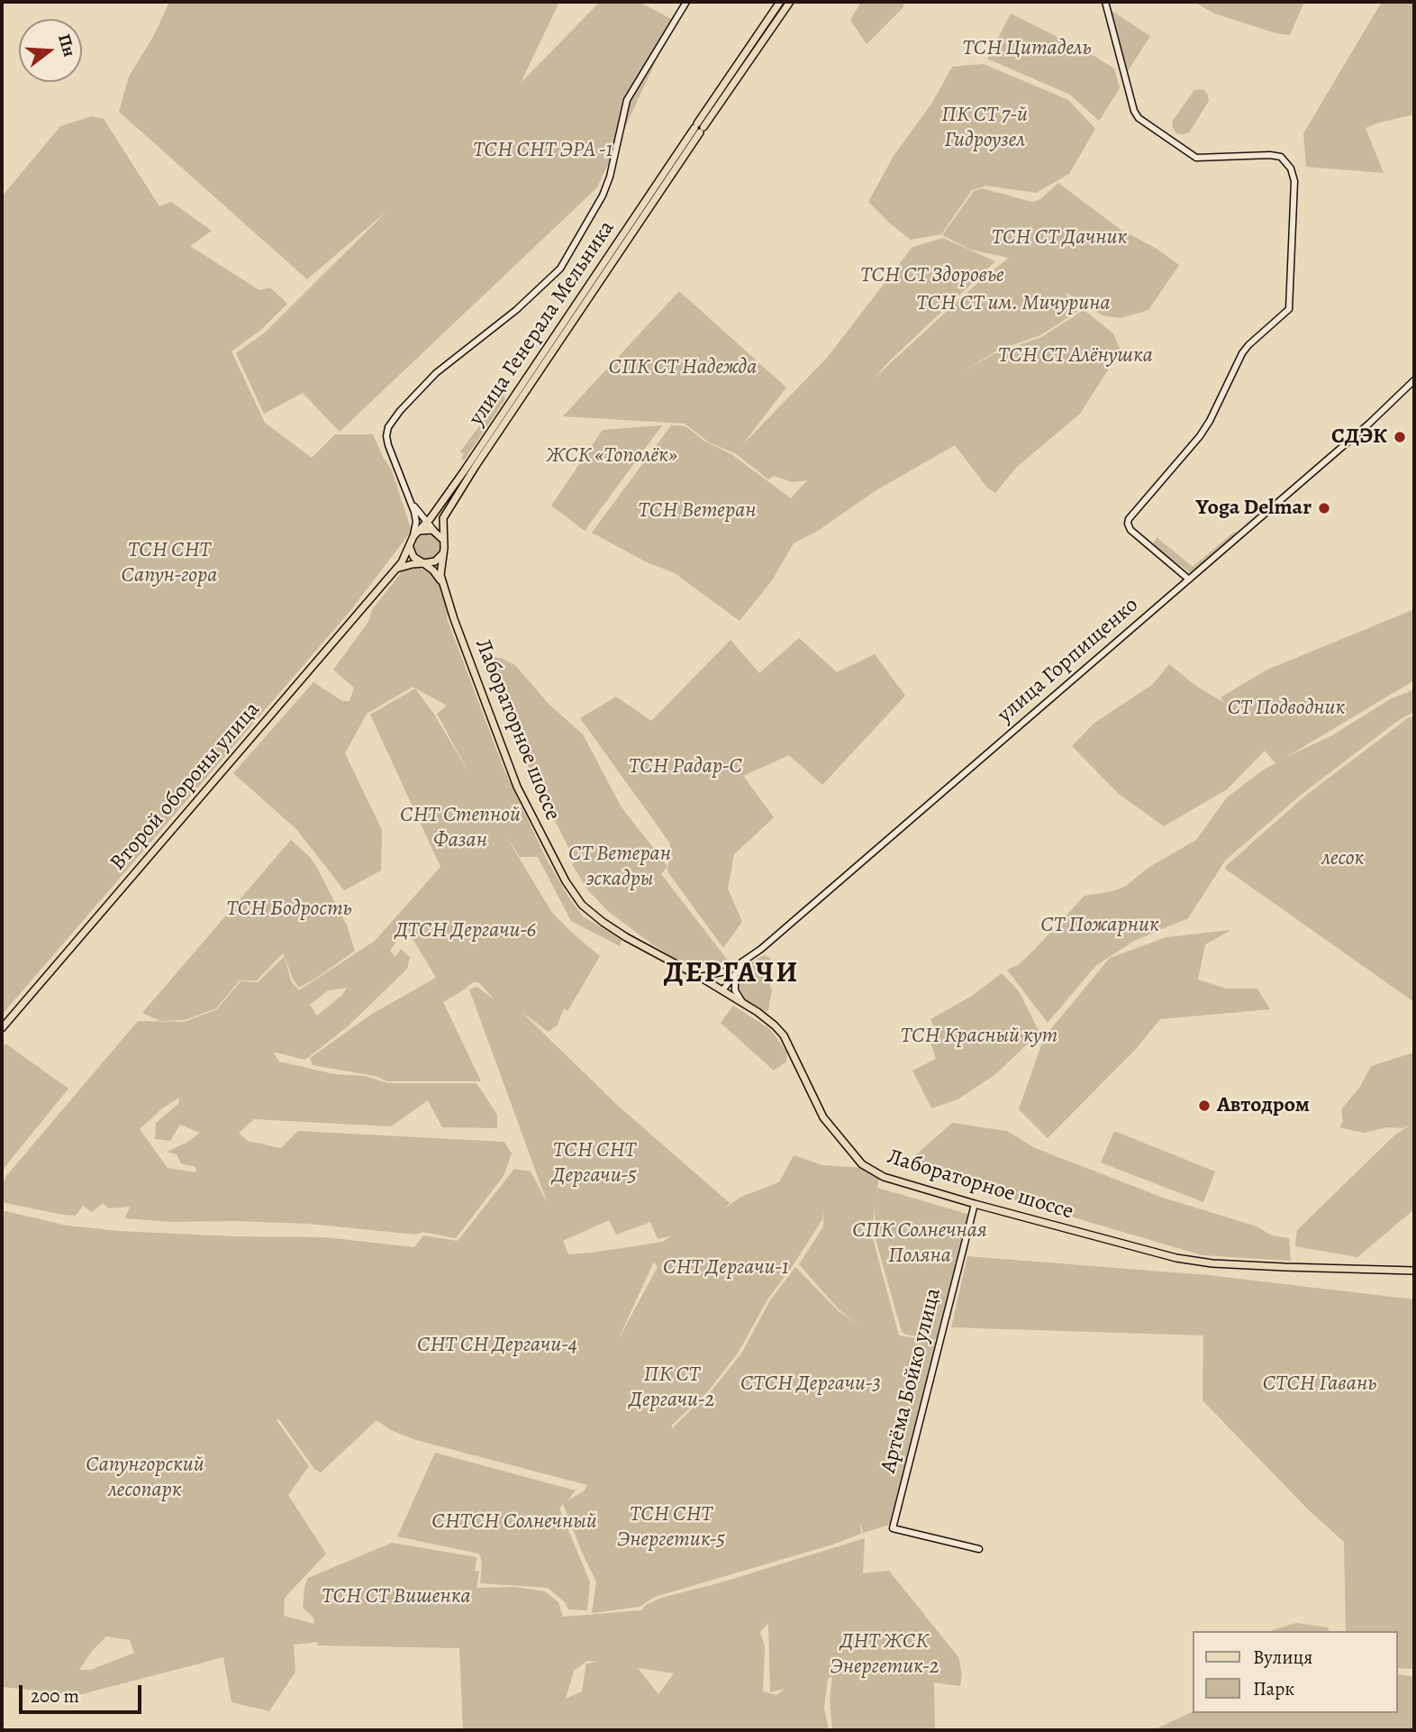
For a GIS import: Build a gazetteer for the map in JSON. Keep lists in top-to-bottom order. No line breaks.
{"streets":{"main road":["улица Генерала Мельника","улица Горпищенко","Лабораторное шоссе","Второй обороны улица","Артёма Бойко улица"]},"crossings":[["улица Генерала Мельника","Лабораторное шоссе"],["улица Генерала Мельника","Второй обороны улица"],["улица Горпищенко","Лабораторное шоссе"],["Лабораторное шоссе","Второй обороны улица"],["Лабораторное шоссе","Артёма Бойко улица"]],"districts":["ДЕРГАЧИ"],"parks":["ТСН Цитадель","ПК СТ 7-й Гидроузел","ТСН СНТ ЭРА -1","ТСН СТ Дачник","ТСН СТ Здоровье","ТСН СТ им. Мичурина","ТСН СТ Алёнушка","СПК СТ Надежда","ЖСК «Тополёк»","ТСН Ветеран","ТСН СНТ Сапун-гора","СТ Подводник","ТСН Радар-С","СНТ Степной Фазан","СТ Ветеран эскадры","лесок","ТСН Бодрость","СТ Пожарник","ДТСН Дергачи-6","ТСН Красный кут","ТСН СНТ Дергачи-5","СПК Солнечная Поляна","СНТ Дергачи-1","СНТ СН Дергачи-4","ПК СТ Дергачи-2","СТСН Дергачи-3","СТСН Гавань","Сапунгорский лесопарк","ТСН СНТ Энергетик-5","СНТСН Солнечный","ТСН СТ Вишенка","ДНТ ЖСК Энергетик-2"],"places":["СДЭК","Yoga Delmar","Автодром"],"legend":["Вулиця","Парк"],"scale_bar":"200 m","north":"right"}
